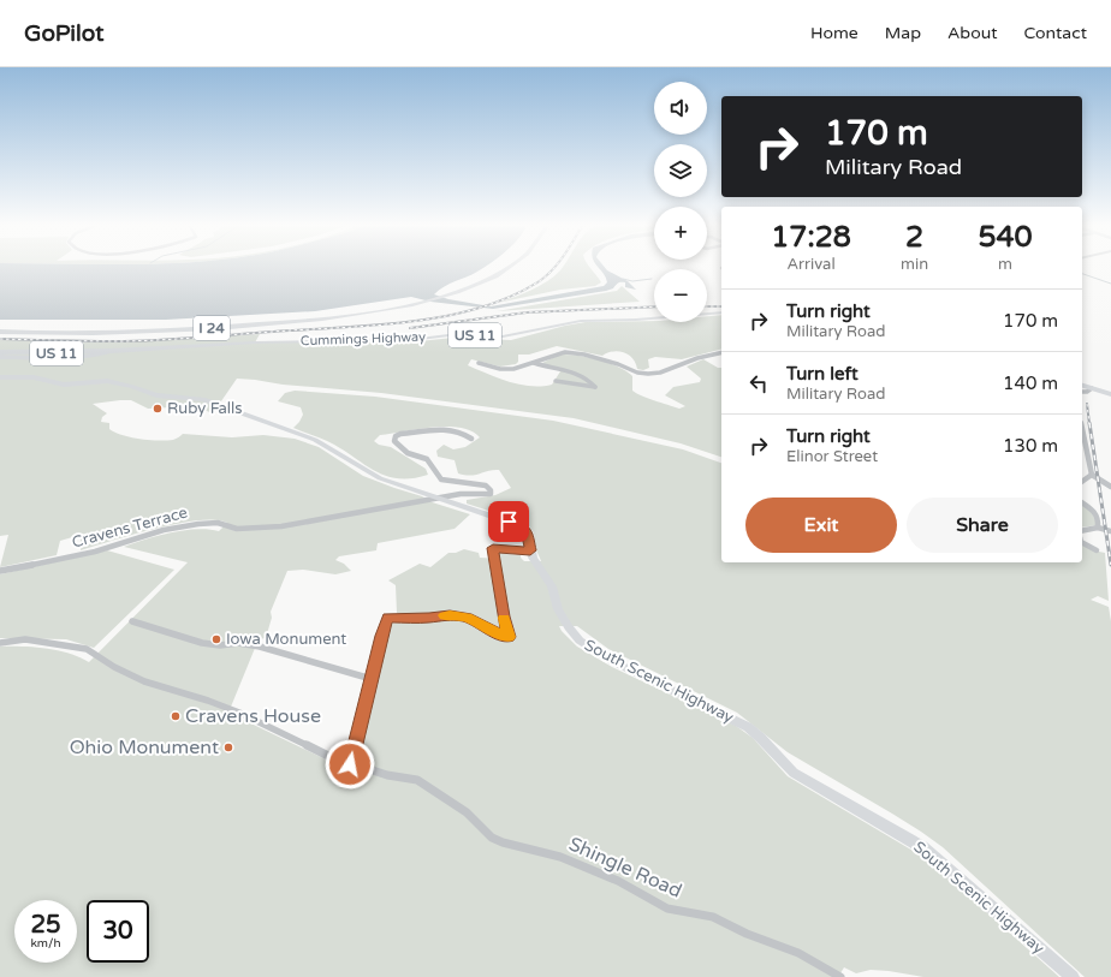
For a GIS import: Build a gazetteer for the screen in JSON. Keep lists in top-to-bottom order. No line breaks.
{"streets":{"highway":["I 24"],"main road":["US 11","Cummings Highway","South Scenic Highway"],"street":["Cravens Terrace","Shingle Road"]},"crossings":[["Cravens Terrace","South Scenic Highway"]],"places":["Ruby Falls","Iowa Monument","Cravens House","Ohio Monument"],"page":{"header":"GoPilot","nav":["Home","Map","About","Contact"],"map_buttons":["+","−"],"turn":["170 m","Military Road"],"eta":["17:28","Arrival","2","min","540","m"],"list":[{"name":"Turn right","note":"Military Road","value":"170 m"},{"name":"Turn left","note":"Military Road","value":"140 m"},{"name":"Turn right","note":"Elinor Street","value":"130 m"}],"buttons":["Exit","Share"],"speed":"25 km/h","limit":"30"}}
